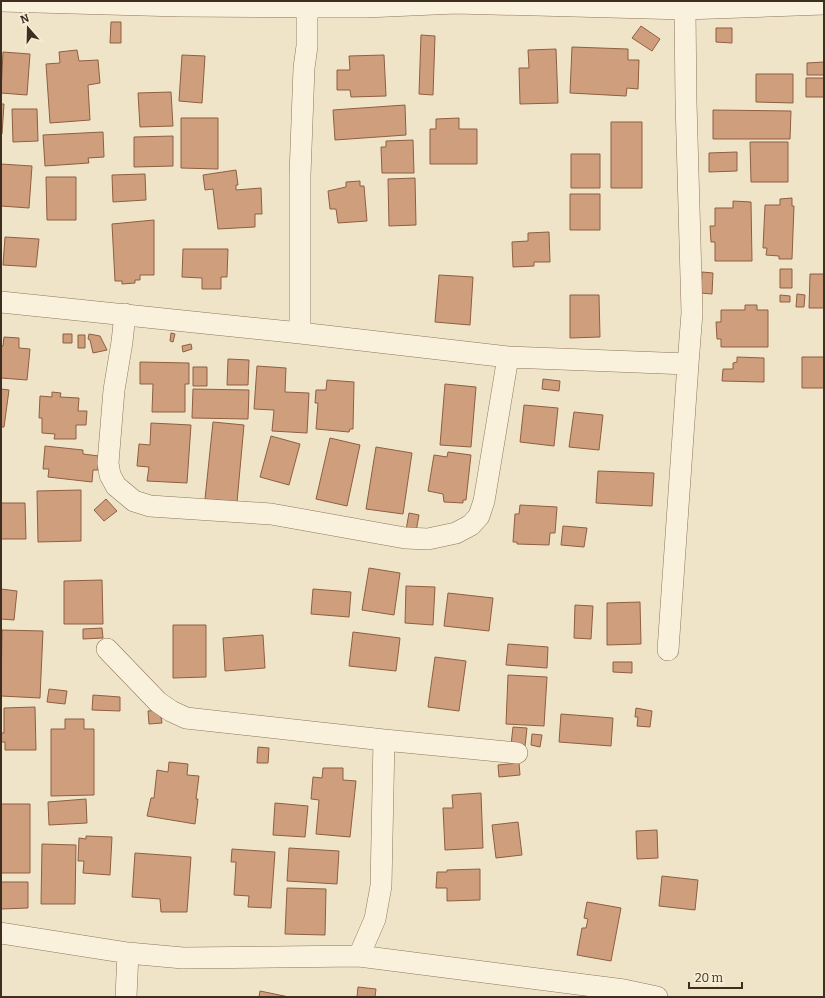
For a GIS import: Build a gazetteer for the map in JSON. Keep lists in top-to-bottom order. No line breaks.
{"scale_bar":"20 m","north":"top"}
